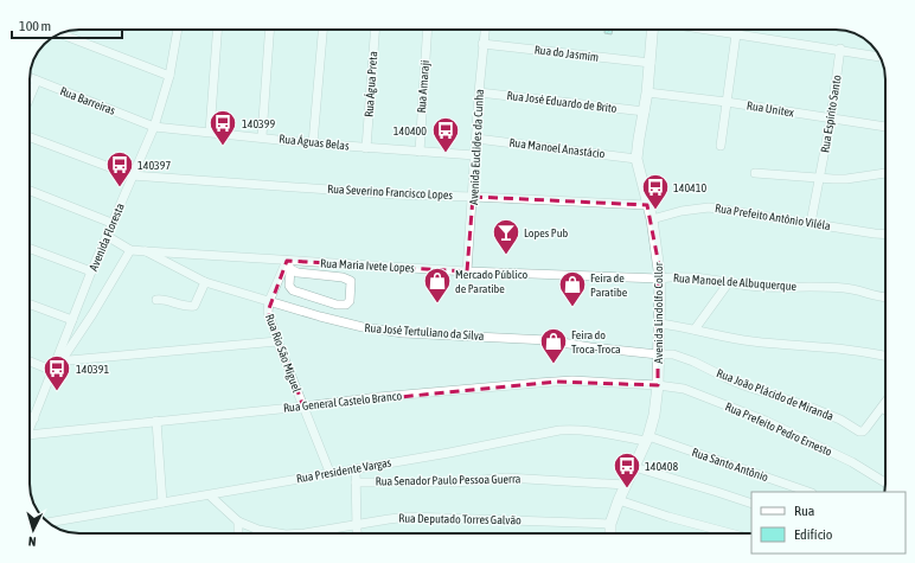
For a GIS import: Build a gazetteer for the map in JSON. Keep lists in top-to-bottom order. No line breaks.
{"streets":{"main road":["Avenida Lindolfo Collor"],"street":["Rua do Jasmim","Rua Água Preta","Rua Amaraji","Rua Barreiras","Rua José Eduardo de Brito","Rua Unitex","Rua Espírito Santo","Rua Águas Belas","Avenida Euclides da Cunha","Rua Manoel Anastácio","Rua Severino Francisco Lopes","Rua Prefeito Antônio Viléla","Avenida Floresta","Rua Maria Ivete Lopes","Rua Manoel de Albuquerque","Rua José Tertuliano da Silva","Rua Rio São Miguel","Rua João Plácido de Miranda","Rua General Castelo Branco","Rua Prefeito Pedro Ernesto","Rua Santo Antônio","Rua Presidente Vargas","Rua Senador Paulo Pessoa Guerra","Rua Deputado Torres Galvão"]},"crossings":[["Rua do Jasmim","Avenida Euclides da Cunha"],["Rua do Jasmim","Avenida Lindolfo Collor"],["Rua Água Preta","Rua Águas Belas"],["Rua Amaraji","Rua Águas Belas"],["Rua Barreiras","Rua Águas Belas"],["Rua Barreiras","Avenida Floresta"],["Rua José Eduardo de Brito","Avenida Euclides da Cunha"],["Rua José Eduardo de Brito","Avenida Lindolfo Collor"],["Rua Unitex","Rua Espírito Santo"],["Rua Unitex","Avenida Lindolfo Collor"],["Rua Espírito Santo","Rua Prefeito Antônio Viléla"],["Rua Águas Belas","Avenida Euclides da Cunha"],["Rua Águas Belas","Avenida Floresta"],["Avenida Euclides da Cunha","Rua Manoel Anastácio"],["Avenida Euclides da Cunha","Rua Severino Francisco Lopes"],["Avenida Euclides da Cunha","Rua Maria Ivete Lopes"],["Rua Manoel Anastácio","Avenida Lindolfo Collor"],["Rua Severino Francisco Lopes","Avenida Floresta"],["Rua Severino Francisco Lopes","Avenida Lindolfo Collor"],["Rua Prefeito Antônio Viléla","Avenida Lindolfo Collor"],["Avenida Floresta","Rua Maria Ivete Lopes"],["Rua Maria Ivete Lopes","Rua Manoel de Albuquerque"],["Rua Maria Ivete Lopes","Avenida Lindolfo Collor"],["Rua Maria Ivete Lopes","Rua José Tertuliano da Silva"],["Rua Maria Ivete Lopes","Rua Rio São Miguel"],["Rua Manoel de Albuquerque","Avenida Lindolfo Collor"],["Avenida Lindolfo Collor","Rua José Tertuliano da Silva"],["Avenida Lindolfo Collor","Rua João Plácido de Miranda"],["Avenida Lindolfo Collor","Rua General Castelo Branco"],["Avenida Lindolfo Collor","Rua Prefeito Pedro Ernesto"],["Avenida Lindolfo Collor","Rua Santo Antônio"],["Avenida Lindolfo Collor","Rua Presidente Vargas"],["Avenida Lindolfo Collor","Rua Senador Paulo Pessoa Guerra"],["Avenida Lindolfo Collor","Rua Deputado Torres Galvão"],["Rua José Tertuliano da Silva","Rua Rio São Miguel"],["Rua José Tertuliano da Silva","Rua João Plácido de Miranda"],["Rua Rio São Miguel","Rua General Castelo Branco"],["Rua Rio São Miguel","Rua Presidente Vargas"],["Rua General Castelo Branco","Rua Prefeito Pedro Ernesto"],["Rua Santo Antônio","Rua Presidente Vargas"],["Rua Presidente Vargas","Rua Deputado Torres Galvão"]],"places":{"bus stop":["140399","140400","140397","140410","140391","140408"],"bar":["Lopes Pub"],"shop":["Mercado Público de Paratibe","Feira de Paratibe","Feira do Troca-Troca"]},"legend":["Rua","Edifício"],"scale_bar":"100 m","north":"bottom"}
